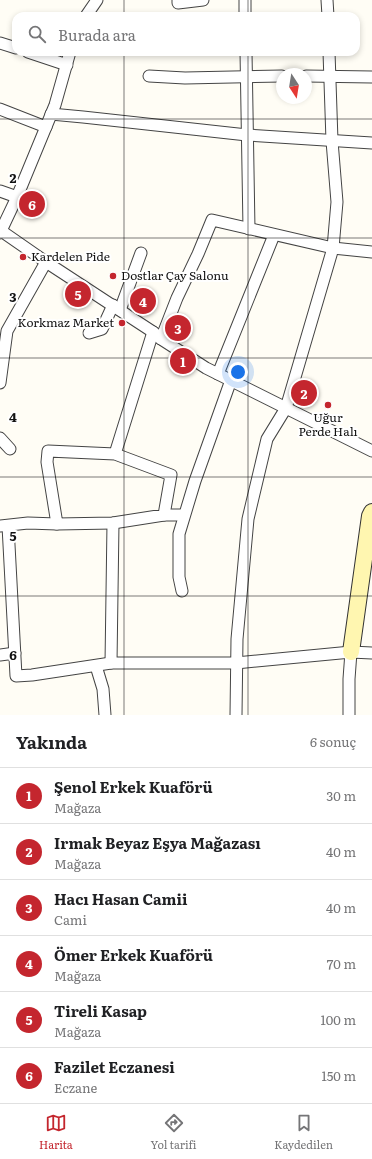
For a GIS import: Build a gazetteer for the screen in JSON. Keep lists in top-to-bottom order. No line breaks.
{"places":["Kardelen Pide","Dostlar Çay Salonu","Korkmaz Market","Uğur Perde Halı"],"north":"bottom","page":{"search":"Burada ara","pins":["6","5","4","3","1","2"],"heading":["Yakında","6 sonuç"],"list":[{"mark":"1","name":"Şenol Erkek Kuaförü","note":"Mağaza","value":"30 m"},{"mark":"2","name":"Irmak Beyaz Eşya Mağazası","note":"Mağaza","value":"40 m"},{"mark":"3","name":"Hacı Hasan Camii","note":"Cami","value":"40 m"},{"mark":"4","name":"Ömer Erkek Kuaförü","note":"Mağaza","value":"70 m"},{"mark":"5","name":"Tireli Kasap","note":"Mağaza","value":"100 m"},{"mark":"6","name":"Fazilet Eczanesi","note":"Eczane","value":"150 m"}],"nav":["Harita","Yol tarifi","Kaydedilen"]},"grid":{"rows":["2","3","4","5","6"]}}
